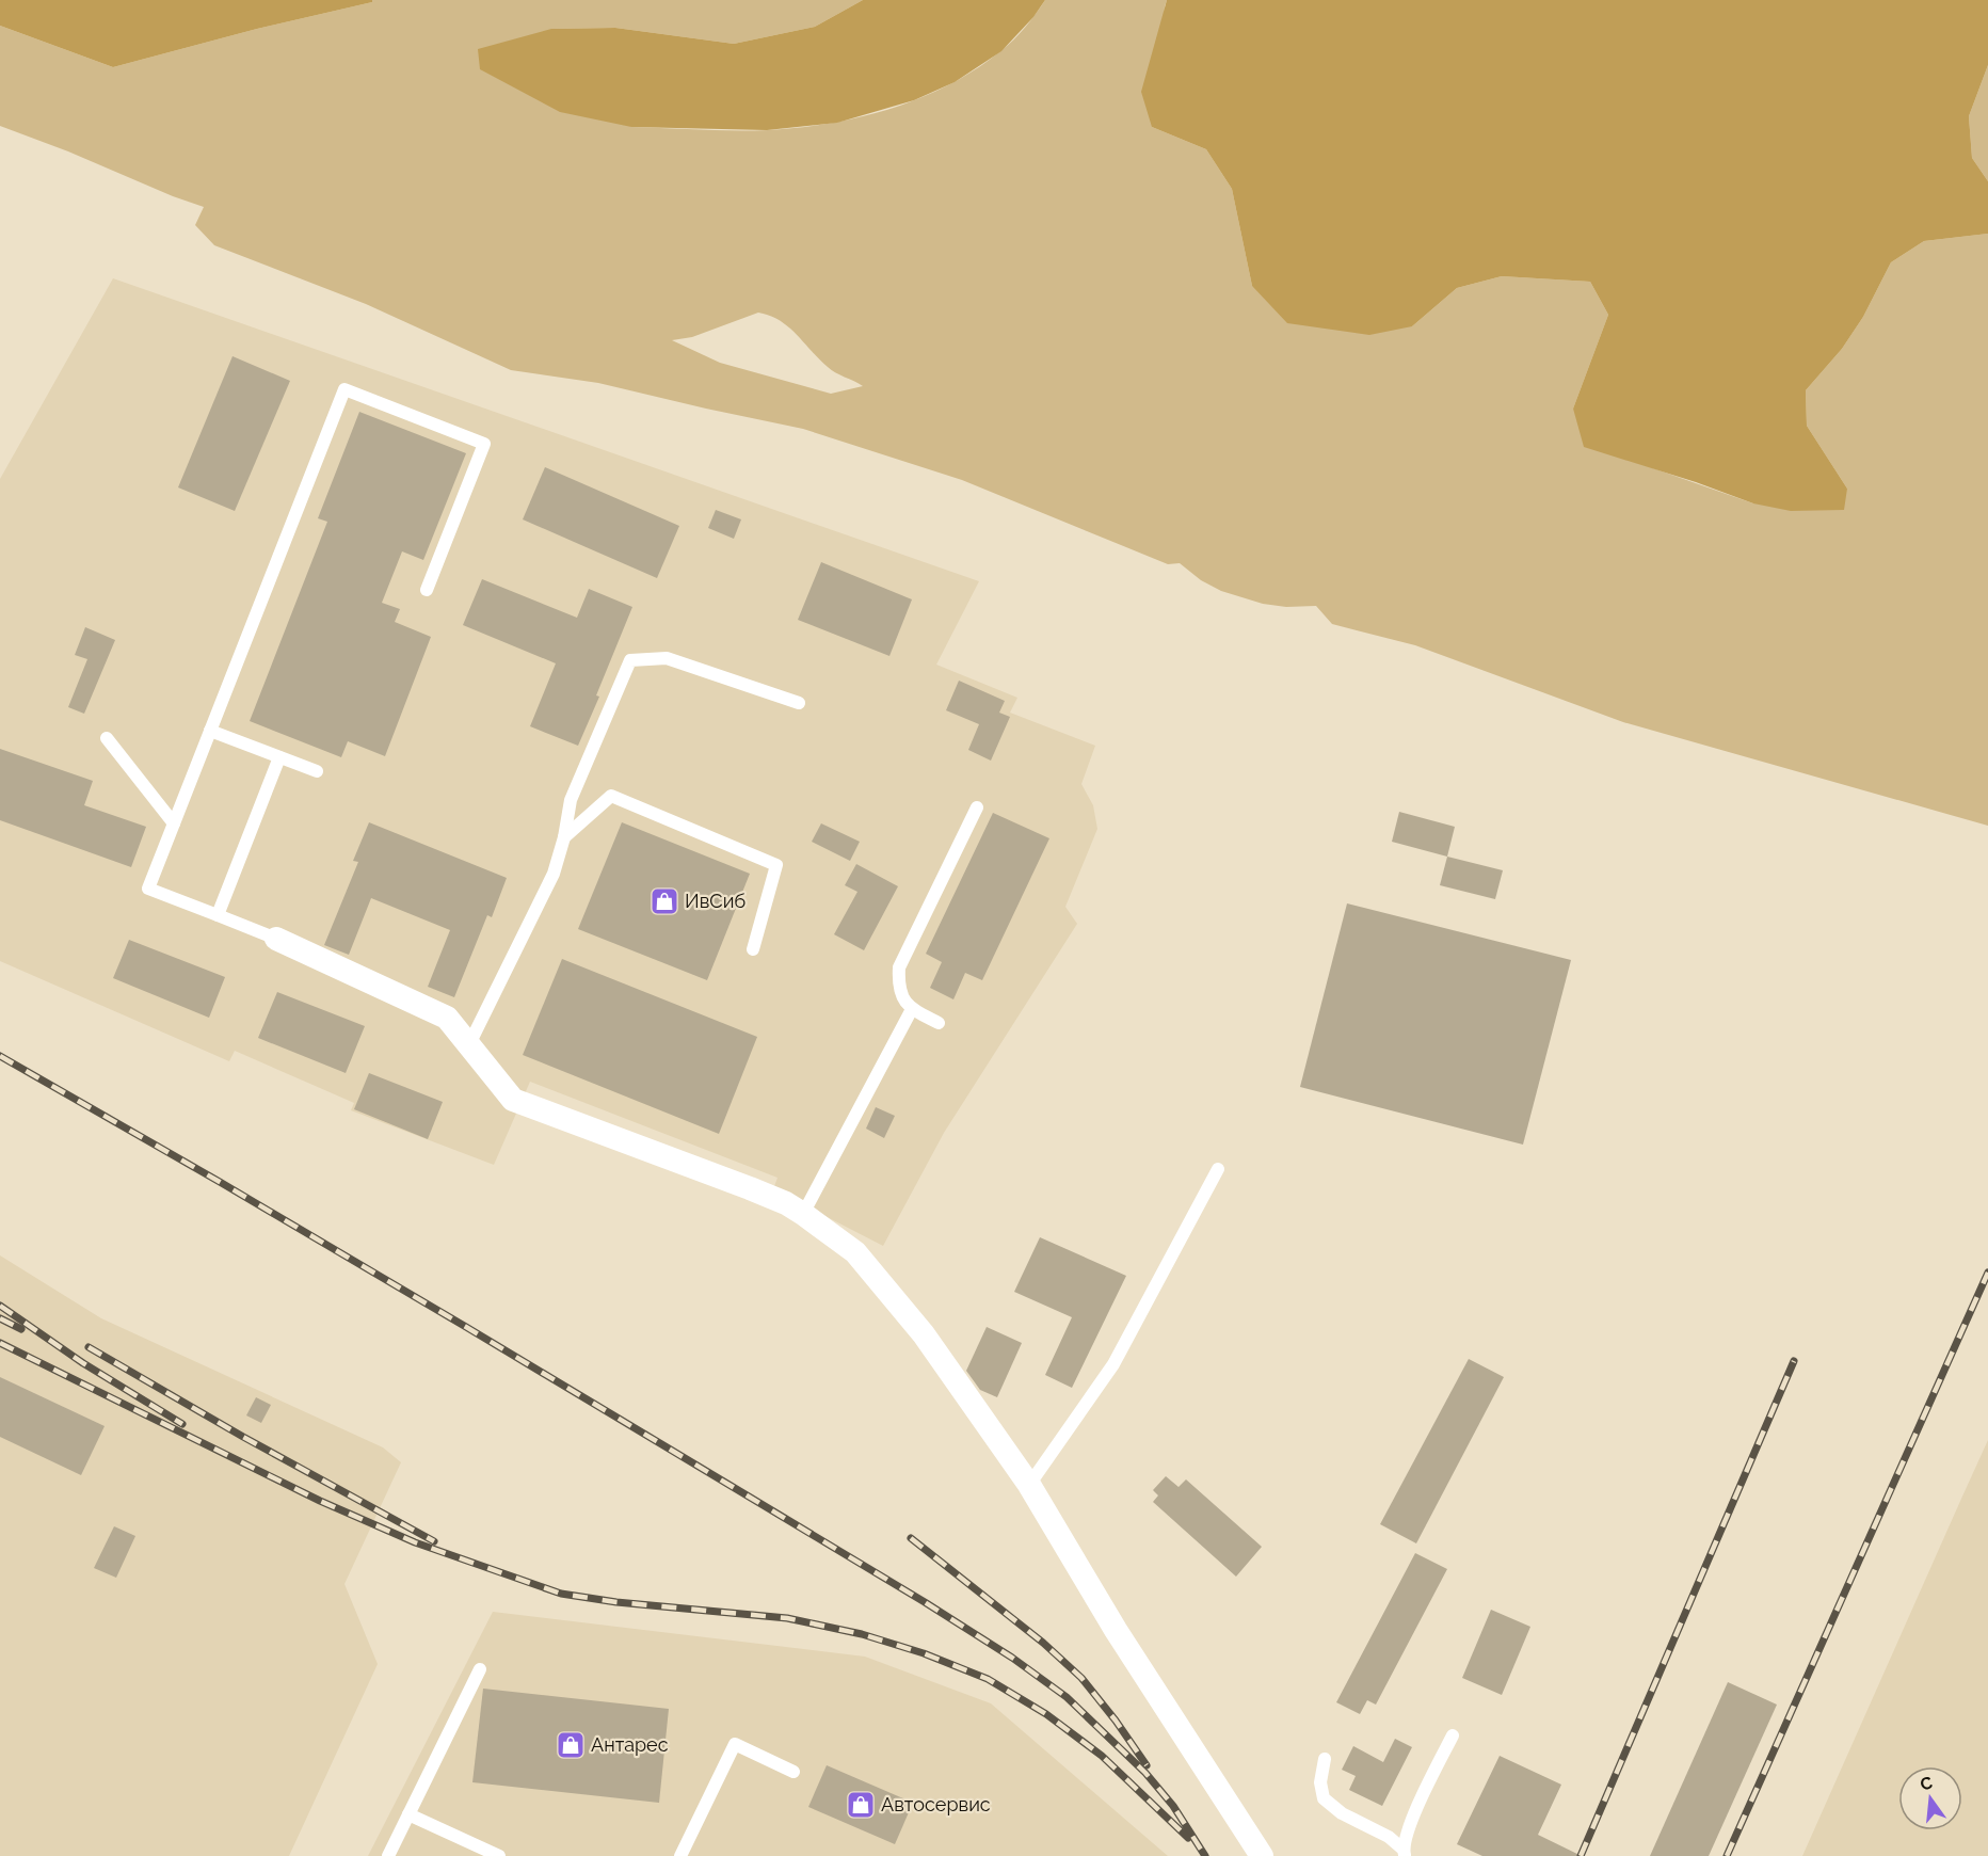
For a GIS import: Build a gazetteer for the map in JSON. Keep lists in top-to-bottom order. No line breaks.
{"places":{"shop":["ИвСиб","Антарес","Автосервис"]},"north":"top"}
